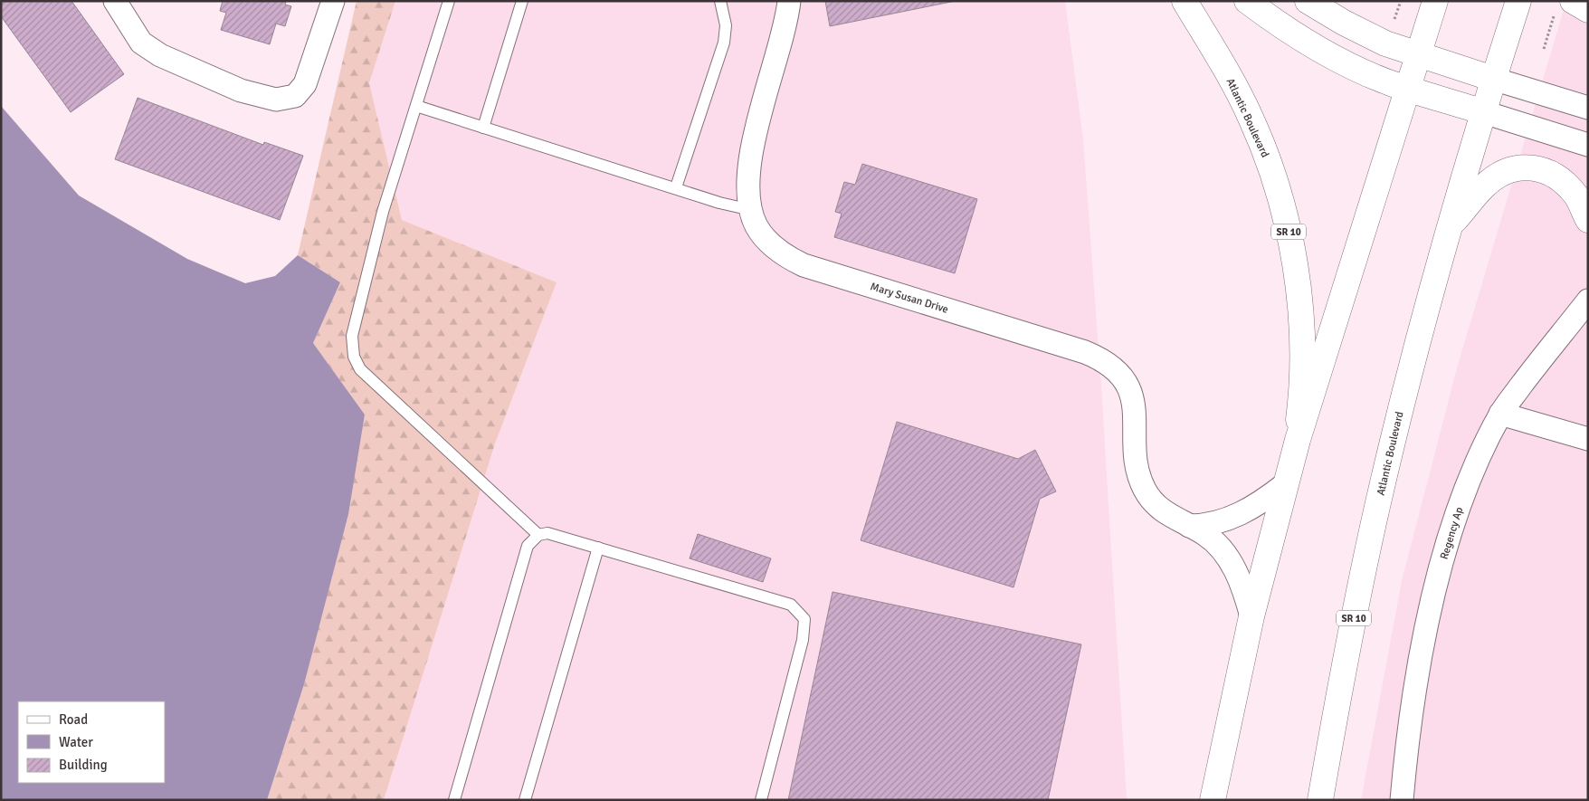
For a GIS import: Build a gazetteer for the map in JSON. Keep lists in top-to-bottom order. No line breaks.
{"streets":{"main road":["Atlantic Boulevard","SR 10"],"street":["Mary Susan Drive","Regency Ap"]},"crossings":[["Atlantic Boulevard","SR 10"],["Atlantic Boulevard","Mary Susan Drive"]],"legend":["Road","Water","Building"]}
